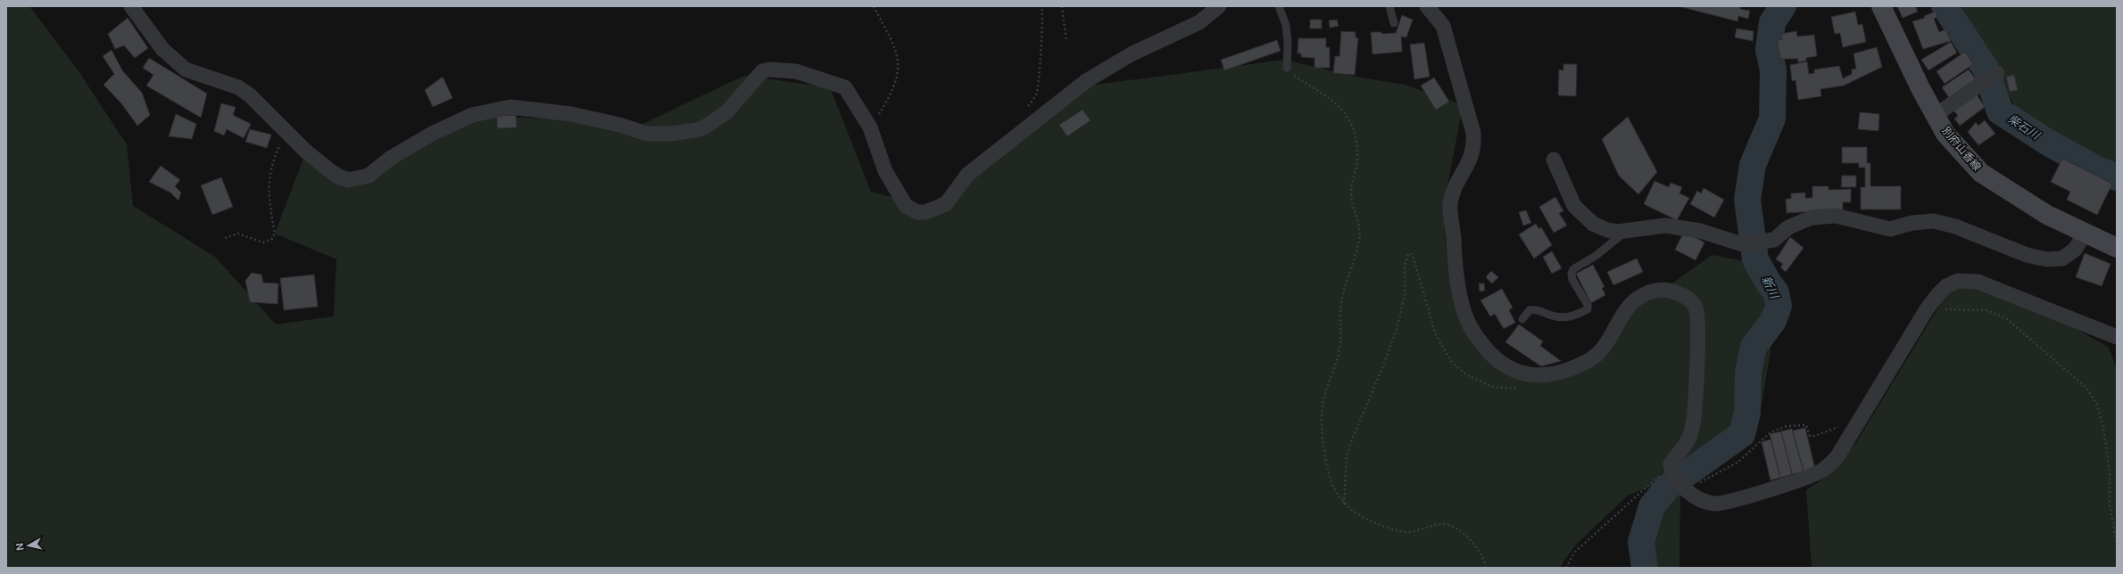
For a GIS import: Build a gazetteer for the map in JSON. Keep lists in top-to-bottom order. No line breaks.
{"streets":{"main road":["別府山香線"]},"water":["柴石川","新川"],"north":"left"}
